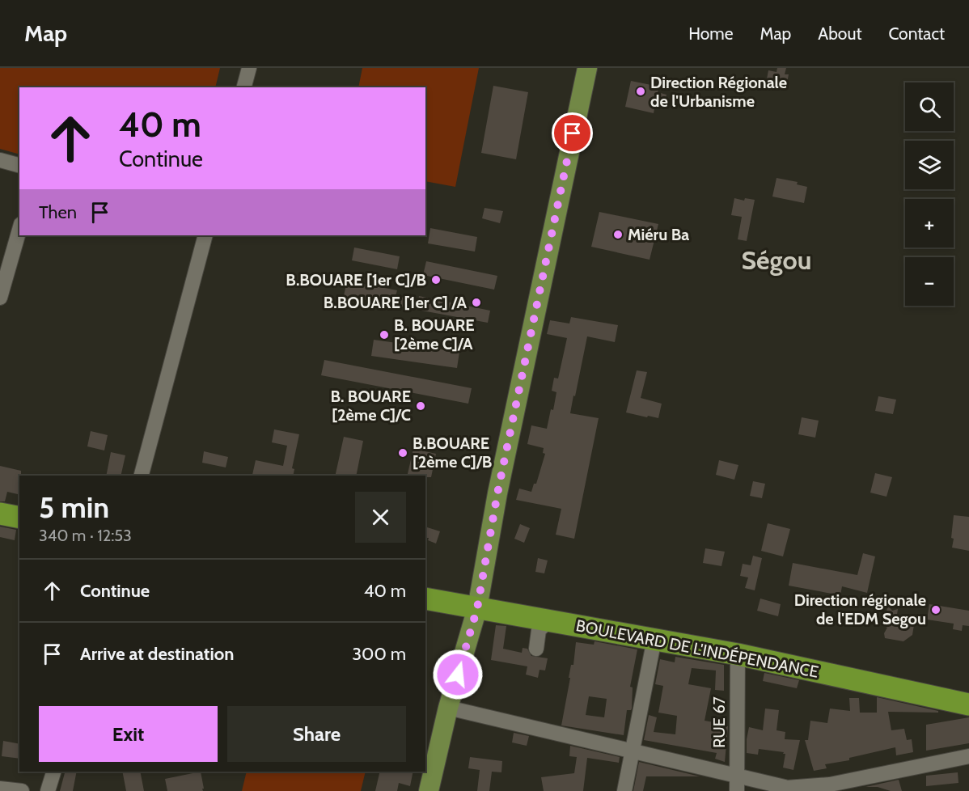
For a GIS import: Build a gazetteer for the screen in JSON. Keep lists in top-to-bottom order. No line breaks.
{"streets":{"highway":["BOULEVARD DE L'INDÉPENDANCE"],"street":["RUE 67"]},"crossings":[["BOULEVARD DE L'INDÉPENDANCE","RUE 67"]],"districts":["Ségou"],"places":["Direction Régionale de l'Urbanisme","Miéru Ba","B.BOUARE [1er C]/B","B.BOUARE [1er C] /A","B. BOUARE [2ème C]/A","B. BOUARE [2ème C]/C","B.BOUARE [2ème C]/B","Direction régionale de l'EDM Segou"],"page":{"header":"Map","nav":["Home","Map","About","Contact"],"map_buttons":["+","−"],"turn":["40 m","Continue"],"then":"Then","heading":["5 min","340 m · 12:53"],"list":[{"name":"Continue","value":"40 m"},{"name":"Arrive at destination","value":"300 m"}],"buttons":["Exit","Share"]}}
